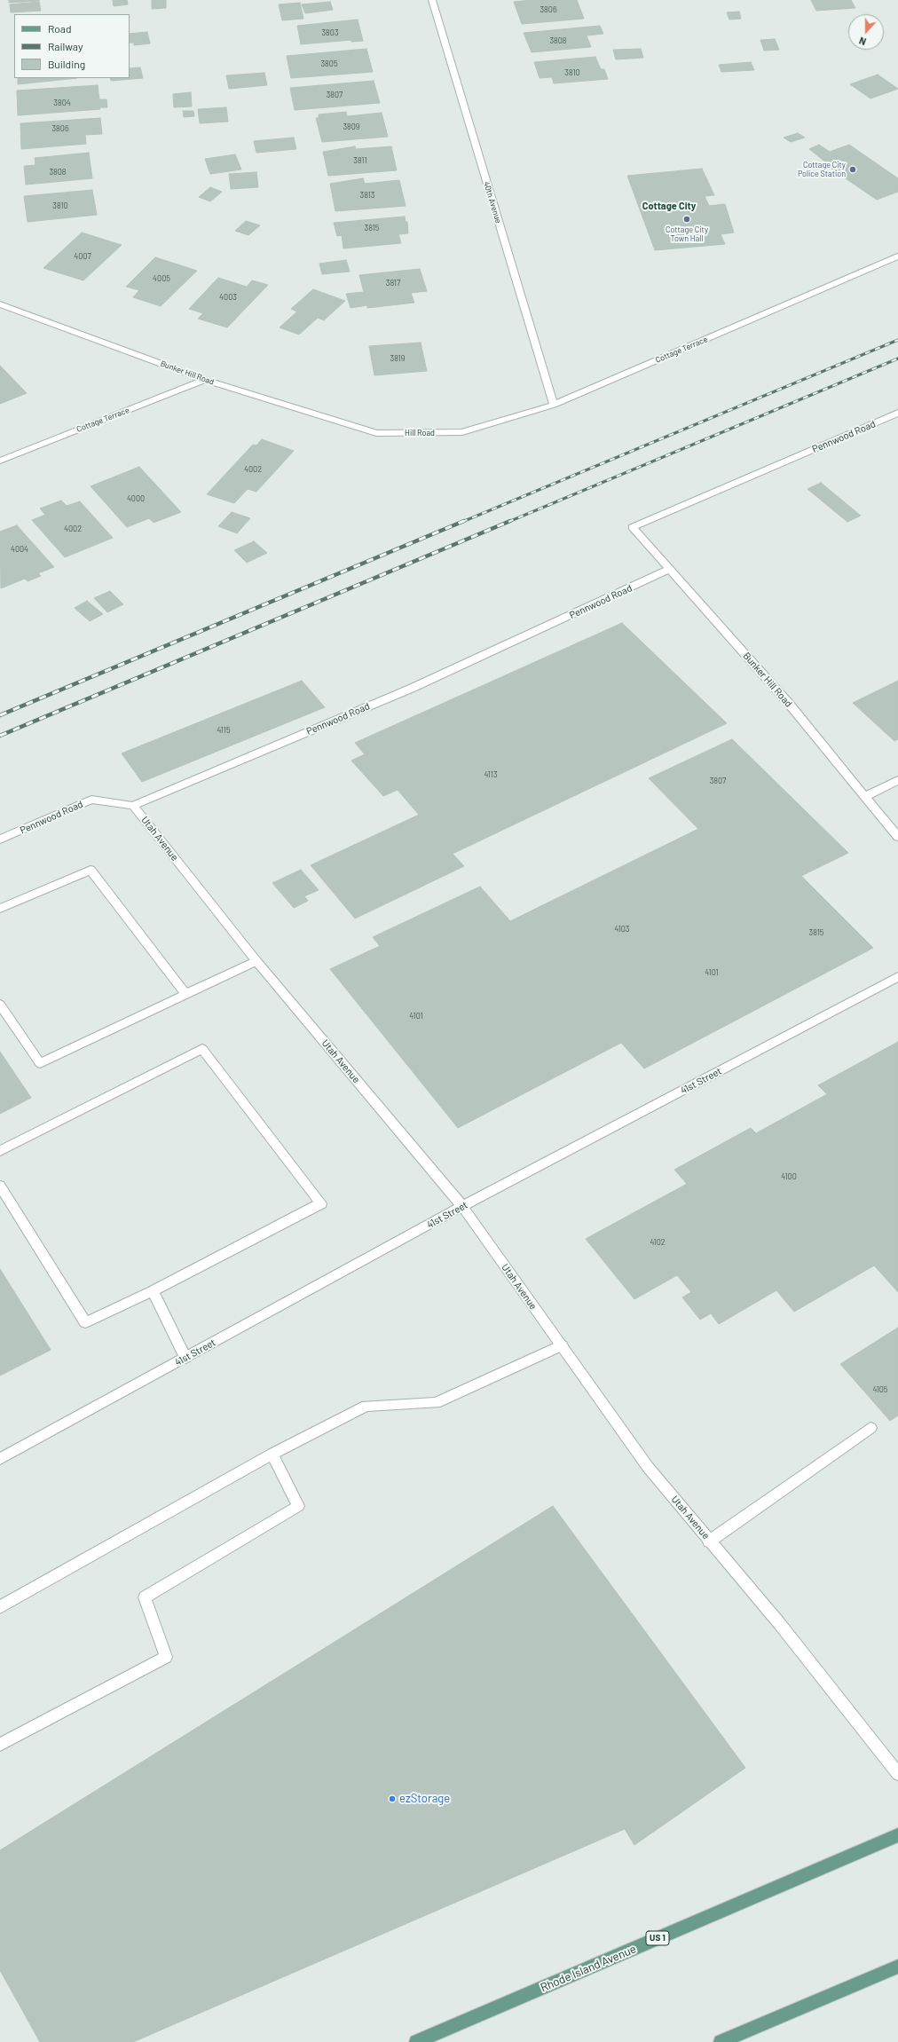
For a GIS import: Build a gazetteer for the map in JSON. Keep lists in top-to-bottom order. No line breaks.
{"streets":{"main road":["US 1","Rhode Island Avenue"],"street":["40th Avenue","Cottage Terrace","Bunker Hill Road","Hill Road","Pennwood Road","Utah Avenue","41st Street"]},"crossings":[["40th Avenue","Cottage Terrace"],["Cottage Terrace","Bunker Hill Road"],["Cottage Terrace","Hill Road"],["Bunker Hill Road","Hill Road"],["Bunker Hill Road","Pennwood Road"],["Pennwood Road","Utah Avenue"],["Utah Avenue","41st Street"]],"districts":["Cottage City"],"places":["Cottage City Police Station","Cottage City Town Hall","ezStorage"],"house_numbers":["3806","3803","3808","3805","3810","3807","3804","3809","3806","3811","3808","3813","3810","3815","4007","4005","3817","4003","3819","4002","4000","4002","4004","4115","4113","3807","4103","3815","4101","4101","4100","4102","4105"],"legend":["Road","Railway","Building"],"north":"bottom"}
